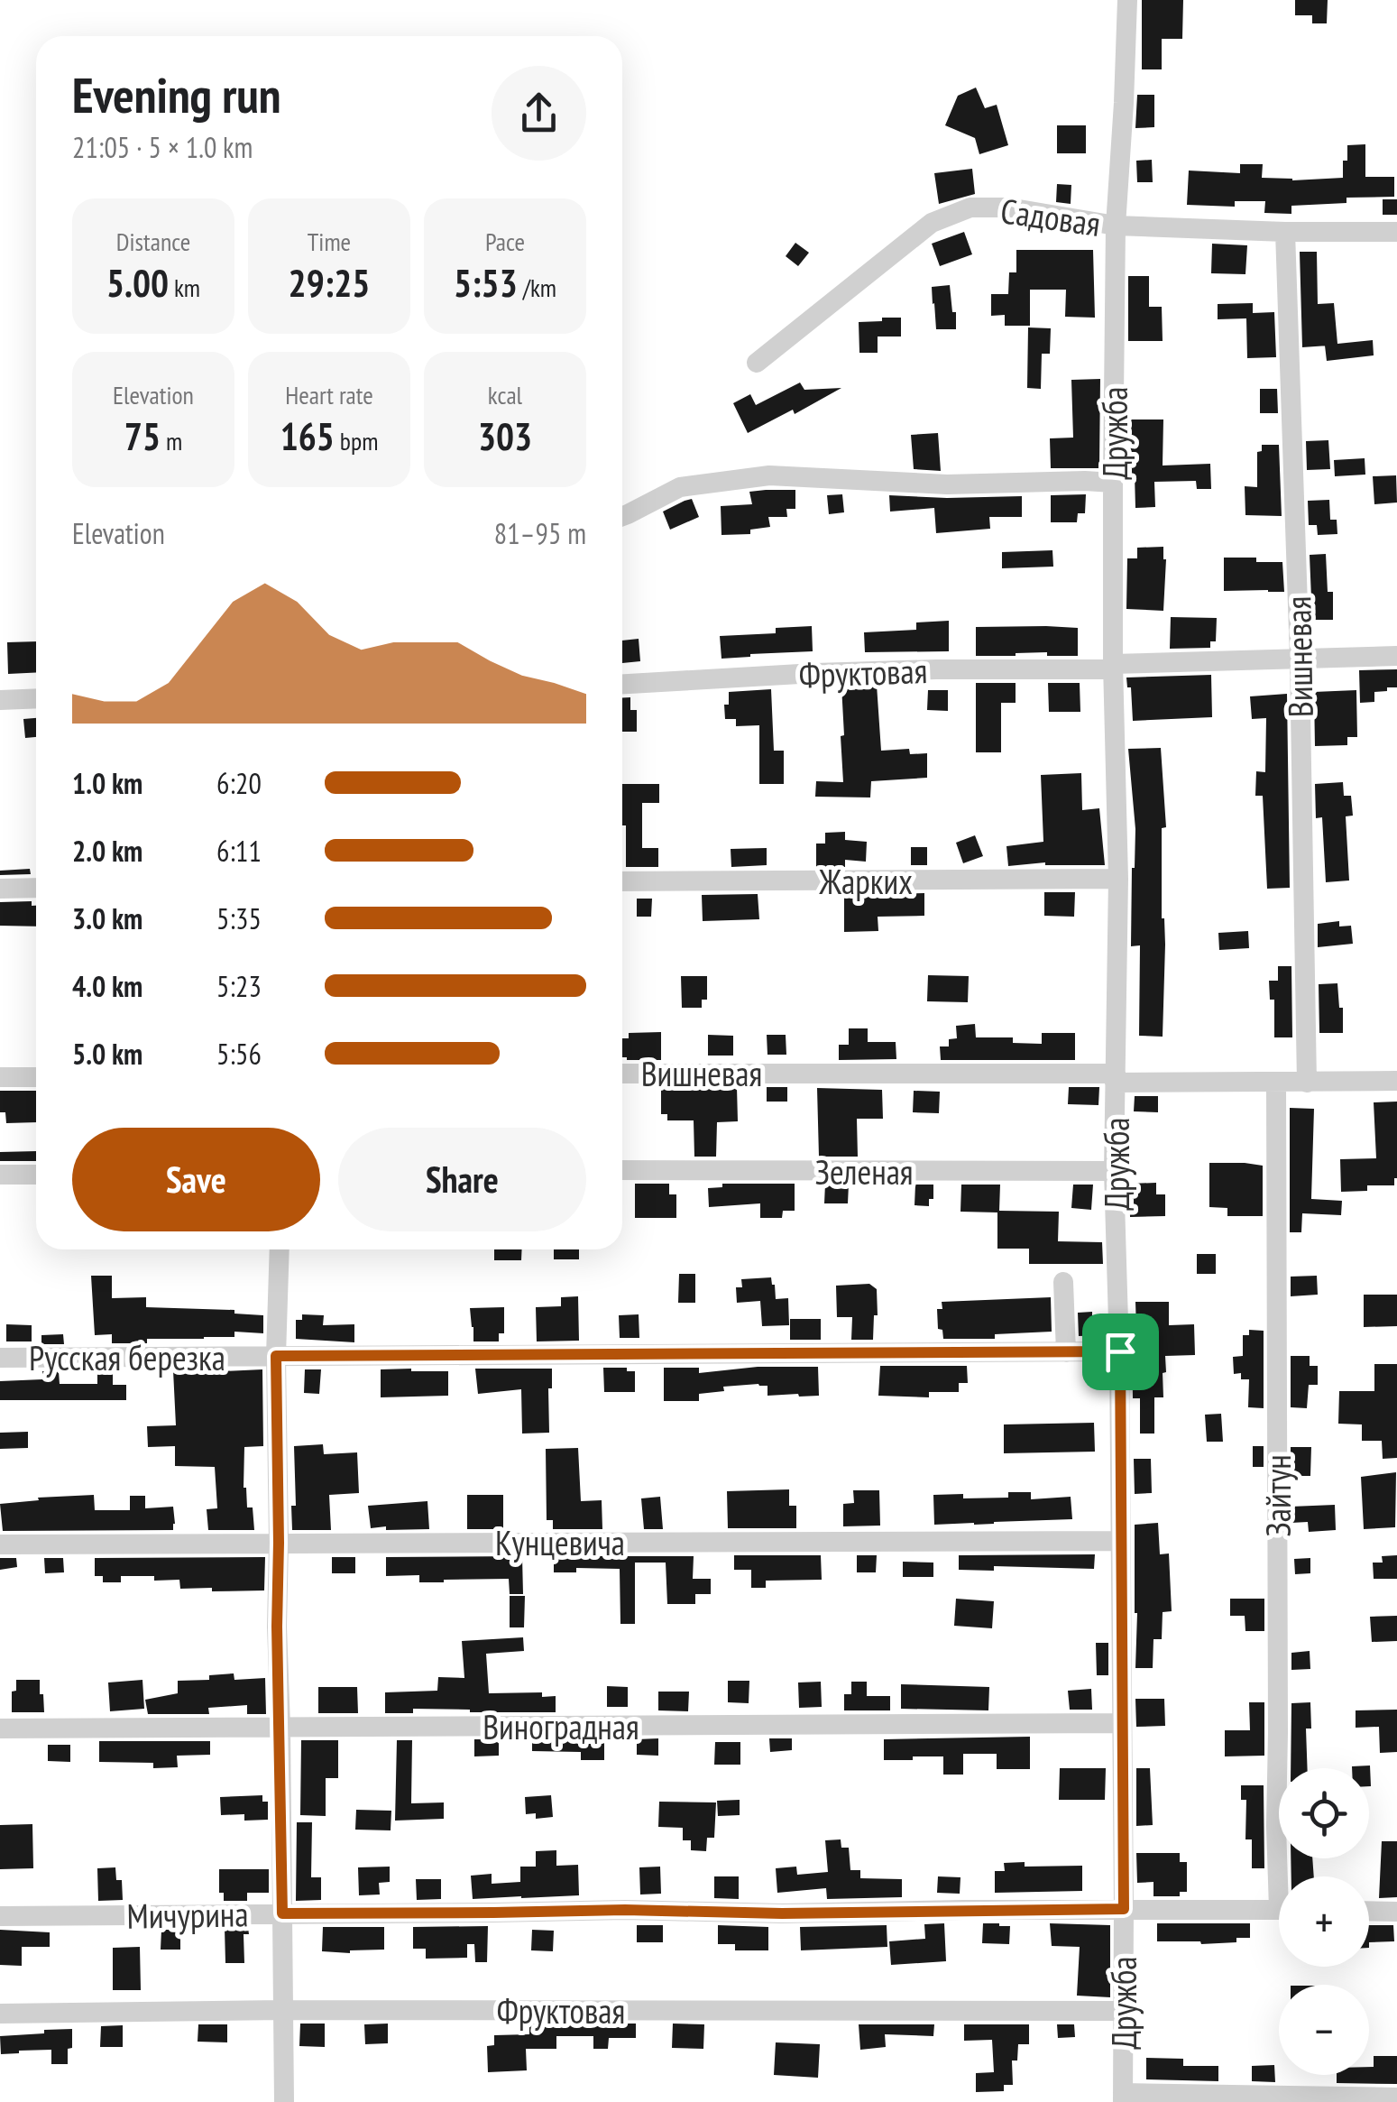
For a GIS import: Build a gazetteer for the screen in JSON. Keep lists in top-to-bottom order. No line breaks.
{"streets":{"street":["Садовая","Дружба","Вишневая","Фруктовая","Жарких","Зеленая","Русская березка","Зайтун","Кунцевича","Виноградная","Мичурина"]},"crossings":[["Садовая","Дружба"],["Садовая","Вишневая"],["Дружба","Вишневая"],["Дружба","Фруктовая"],["Дружба","Жарких"],["Дружба","Зеленая"],["Дружба","Русская березка"],["Дружба","Кунцевича"],["Дружба","Виноградная"],["Дружба","Мичурина"],["Вишневая","Фруктовая"],["Вишневая","Зайтун"]],"page":{"heading":["Evening run","21:05 · 5 × 1.0 km"],"stats":[["Distance","5.00 km"],["Time","29:25"],["Pace","5:53 /km"],["Elevation","75 m"],["Heart rate","165 bpm"],["kcal","303"]],"chart":["Elevation","81–95 m"],"list":[{"name":"1.0 km","note":"6:20"},{"name":"2.0 km","note":"6:11"},{"name":"3.0 km","note":"5:35"},{"name":"4.0 km","note":"5:23"},{"name":"5.0 km","note":"5:56"}],"buttons":["Save","Share"],"map_buttons":["+","−"]}}
